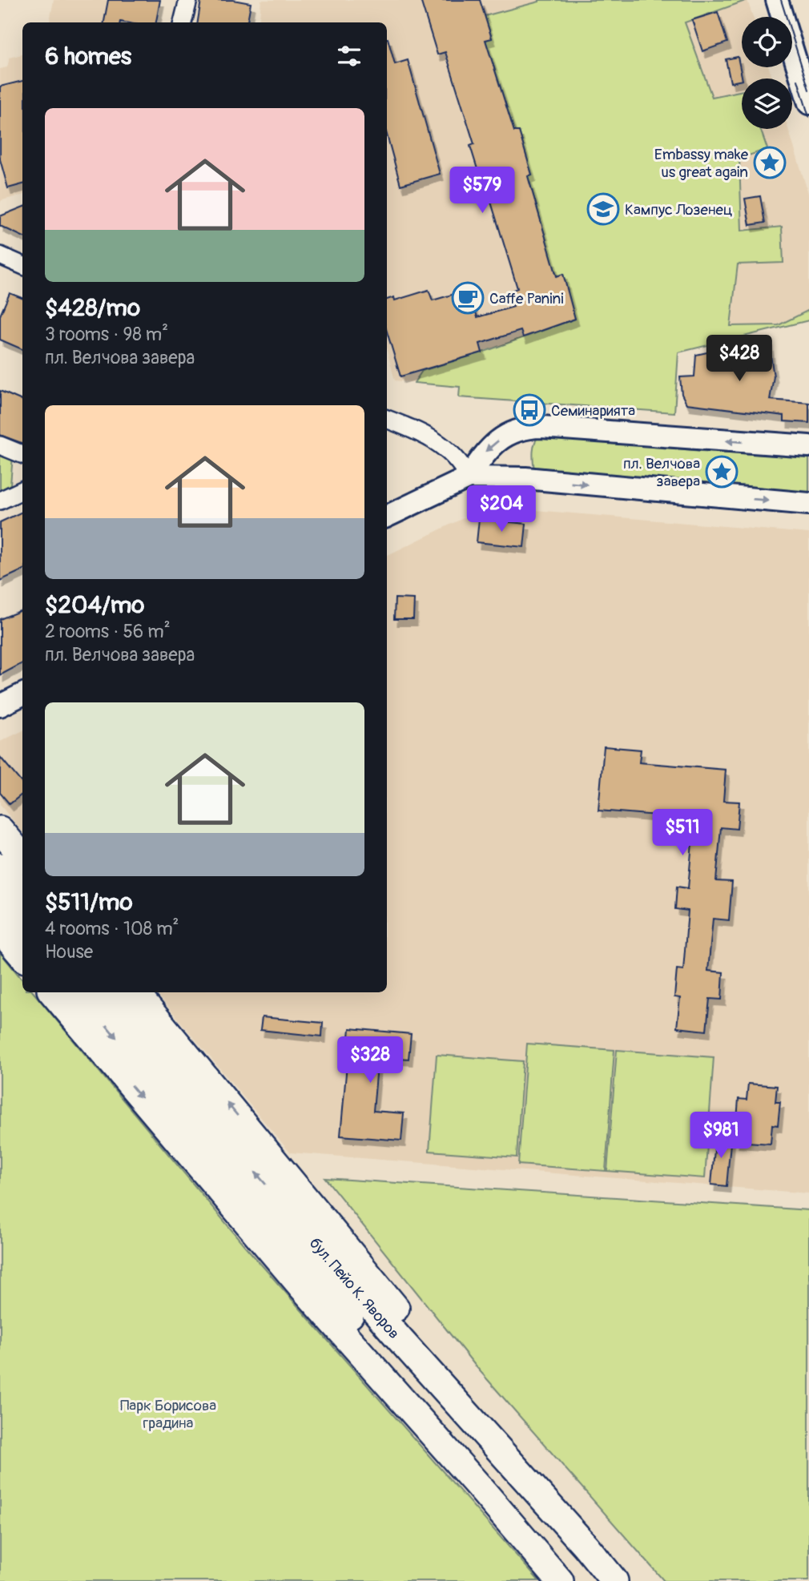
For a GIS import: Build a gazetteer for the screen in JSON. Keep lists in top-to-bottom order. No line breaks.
{"streets":{"main road":["бул. Пейо К. Яворов"]},"parks":["Парк Борисова градина"],"places":{"place":["Embassy make us great again","пл. Велчова завера"],"school or university":["Кампус Лозенец"],"cafe":["Caffe Panini"],"bus stop":["Семинарията"]},"page":{"heading":"6 homes","list":[{"name":"$428/mo","note":"3 rooms · 98 m² · пл. Велчова завера"},{"name":"$204/mo","note":"2 rooms · 56 m² · пл. Велчова завера"},{"name":"$511/mo","note":"4 rooms · 108 m² · House"}],"price":["$579","$428","$204","$511","$328","$981"]}}
